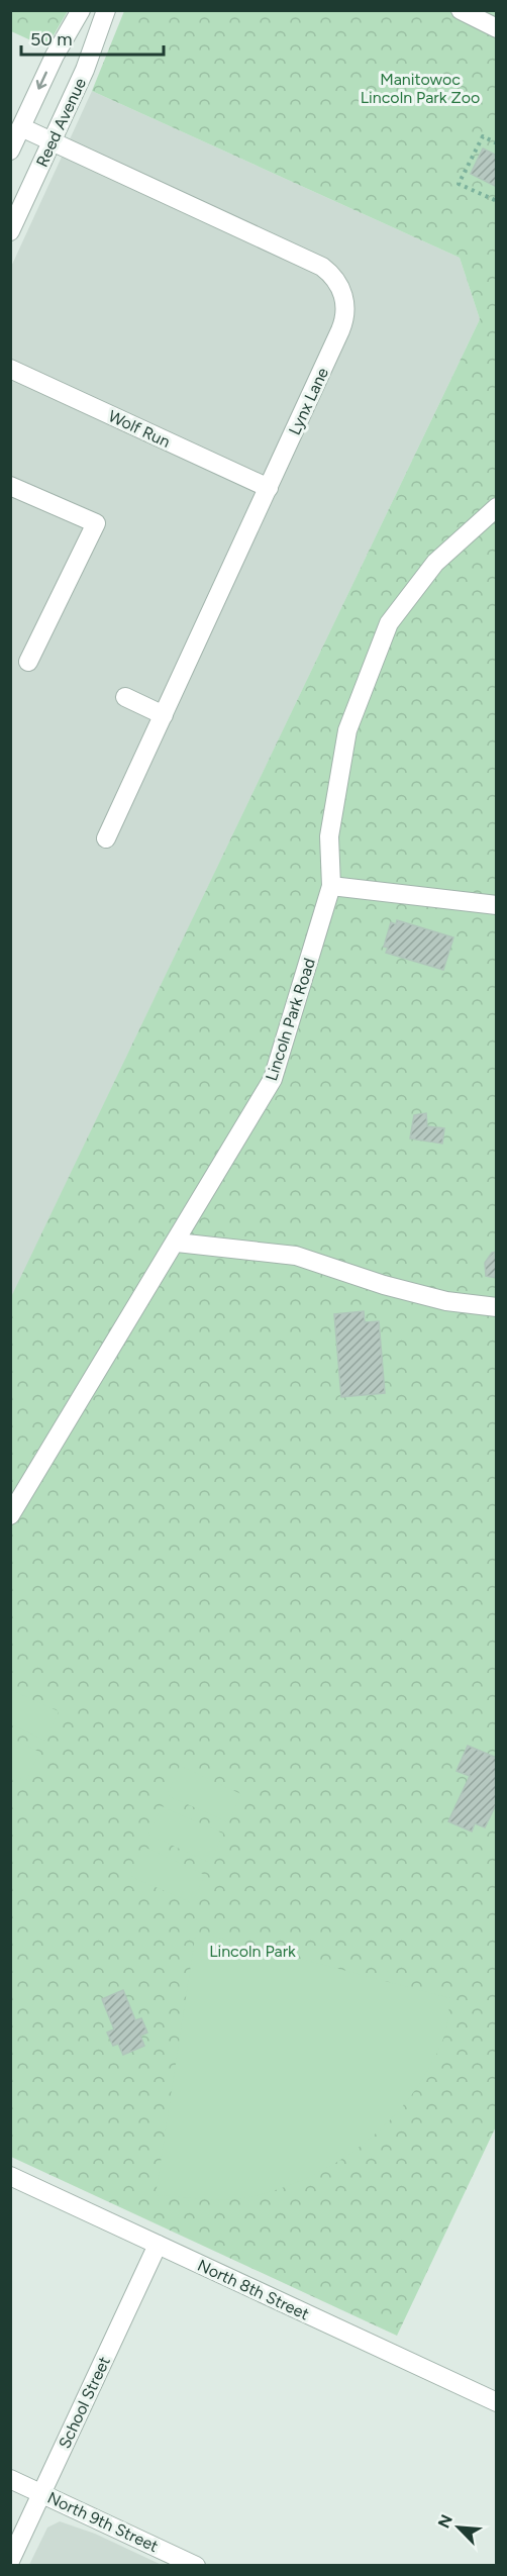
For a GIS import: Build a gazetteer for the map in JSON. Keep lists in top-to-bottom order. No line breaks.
{"streets":{"street":["Reed Avenue","Lynx Lane","Wolf Run","Lincoln Park Road","North 8th Street","School Street","North 9th Street"]},"crossings":[["Reed Avenue","Lynx Lane"],["Lynx Lane","Wolf Run"],["North 8th Street","School Street"],["School Street","North 9th Street"]],"parks":["Manitowoc Lincoln Park Zoo","Lincoln Park"],"scale_bar":"50 m","north":"top left"}
